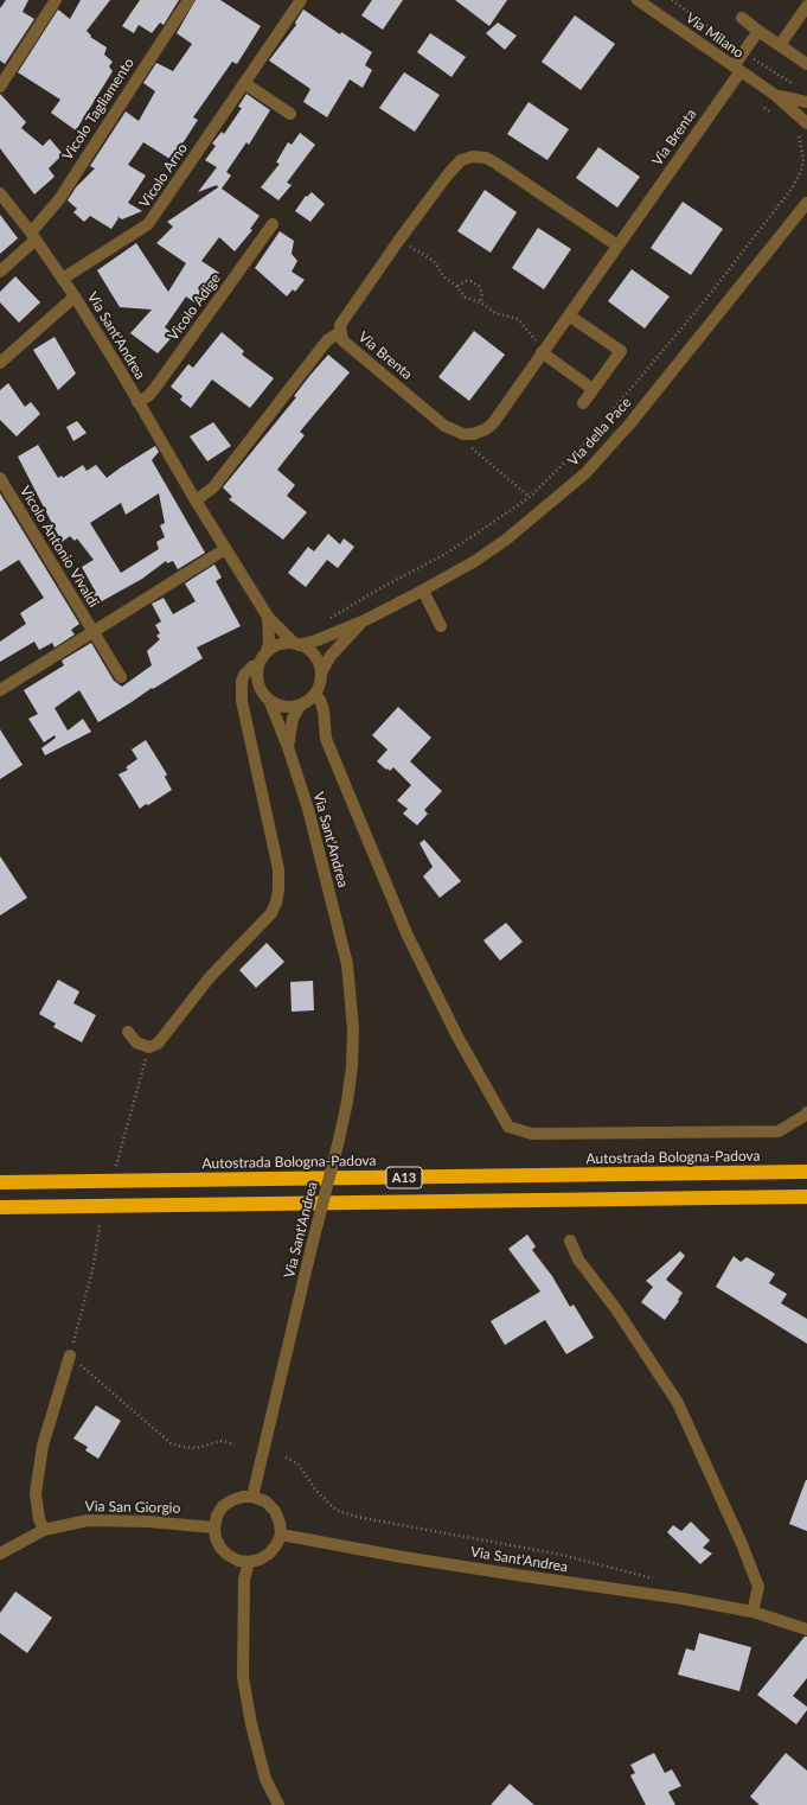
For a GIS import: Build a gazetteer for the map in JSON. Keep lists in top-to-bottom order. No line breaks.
{"streets":{"highway":["Autostrada Bologna-Padova","A13"],"street":["Via Milano","Vicolo Tagliamento","Via Brenta","Vicolo Arno","Vicolo Adige","Via Sant'Andrea","Via della Pace","Vicolo Antonio Vivaldi","Via San Giorgio"]},"crossings":[["Via Milano","Via Brenta"],["Vicolo Tagliamento","Via Sant'Andrea"],["Vicolo Arno","Via Sant'Andrea"],["Vicolo Adige","Via Sant'Andrea"],["Via Sant'Andrea","Via della Pace"],["Via Sant'Andrea","Vicolo Antonio Vivaldi"],["Via Sant'Andrea","Via San Giorgio"]]}
